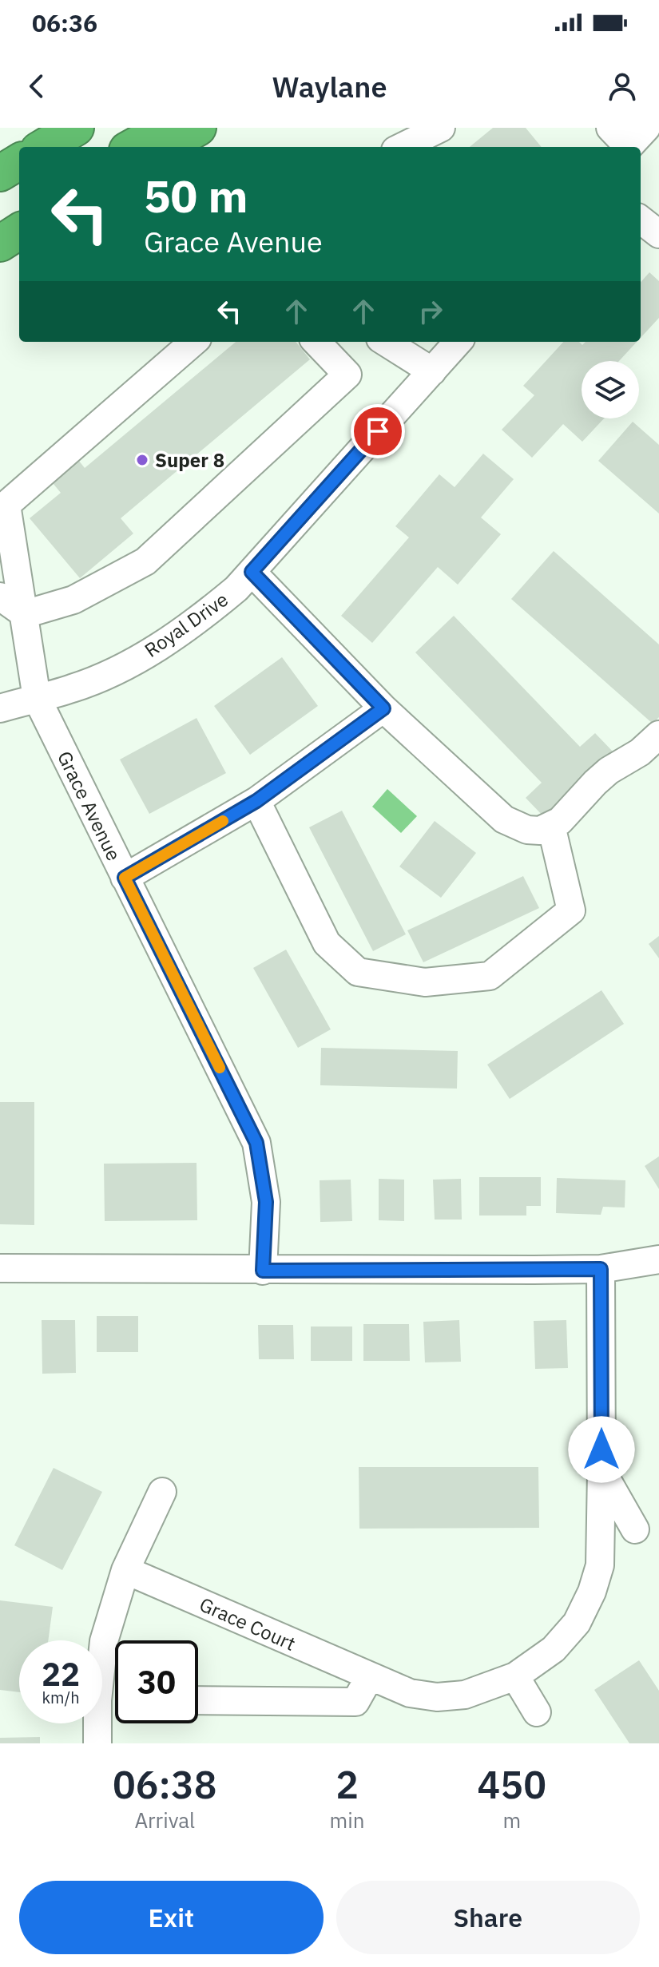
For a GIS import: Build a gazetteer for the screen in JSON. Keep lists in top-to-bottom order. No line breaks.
{"streets":{"street":["Royal Drive","Grace Avenue","Grace Court"]},"crossings":[["Royal Drive","Grace Avenue"]],"places":["Super 8"],"page":{"status":"06:36","header":"Waylane","turn":["50 m","Grace Avenue"],"speed":"22 km/h","limit":"30","eta":["06:38","Arrival","2","min","450","m"],"buttons":["Exit","Share"]}}
